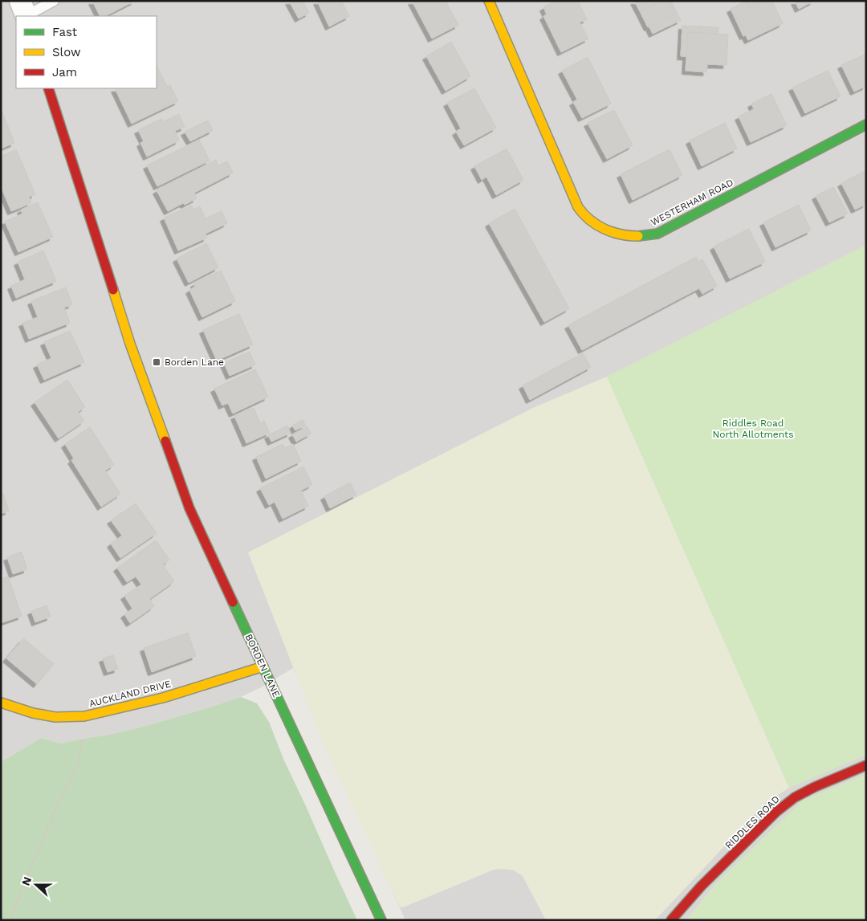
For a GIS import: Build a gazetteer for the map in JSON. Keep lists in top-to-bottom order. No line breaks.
{"streets":{"street":["WESTERHAM ROAD","BORDEN LANE","AUCKLAND DRIVE","RIDDLES ROAD"]},"crossings":[["BORDEN LANE","AUCKLAND DRIVE"]],"parks":["Riddles Road North Allotments"],"places":{"transit":["Borden Lane"]},"legend":["Fast","Slow","Jam"],"north":"left"}
